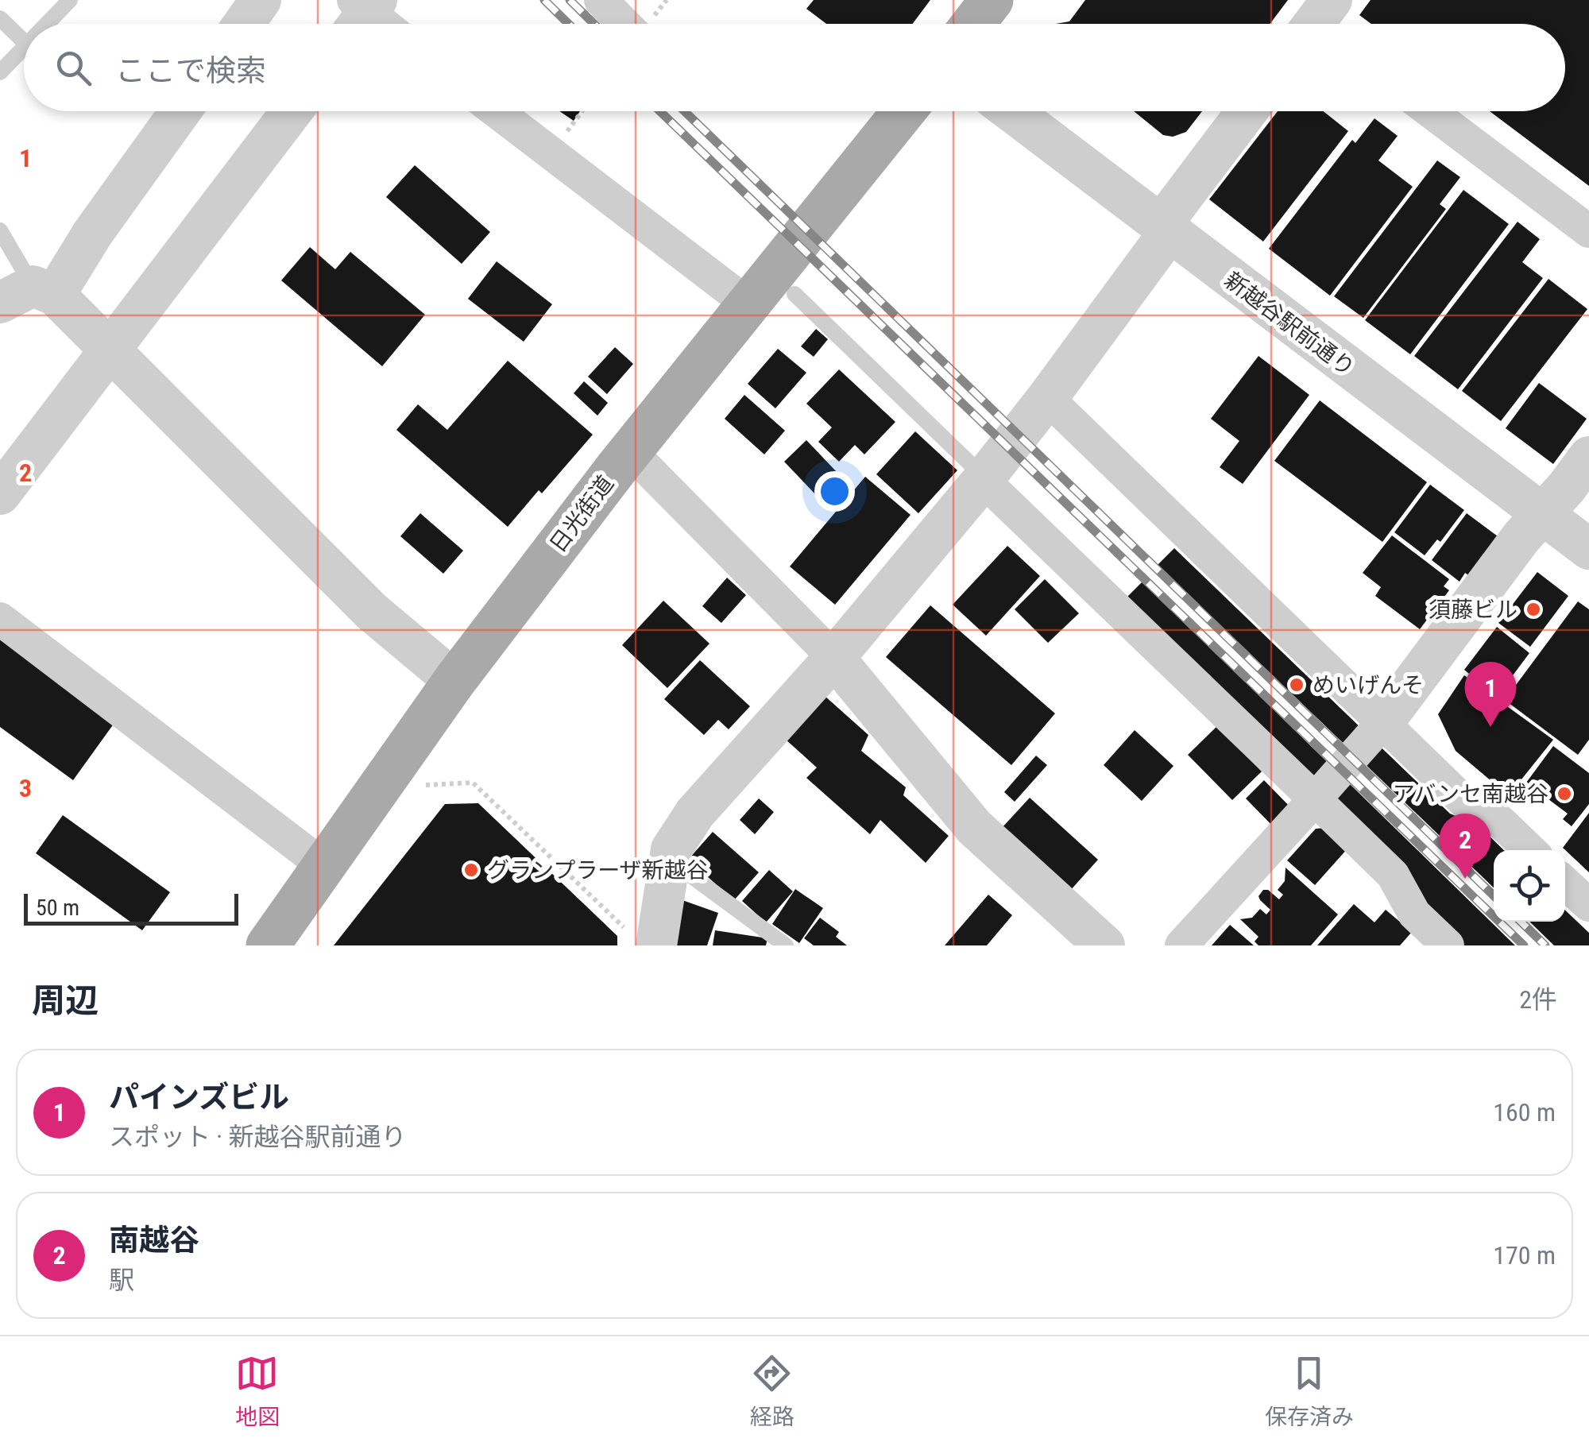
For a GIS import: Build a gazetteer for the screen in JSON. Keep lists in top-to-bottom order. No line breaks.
{"streets":{"main road":["日光街道"],"street":["新越谷駅前通り"]},"places":["須藤ビル","めいげんそ","アバンセ南越谷","グランプラーザ新越谷"],"scale_bar":"50 m","page":{"search":"ここで検索","pins":["1","2"],"scale":"50 m","heading":["周辺","2件"],"list":[{"mark":"1","name":"パインズビル","note":"スポット · 新越谷駅前通り","value":"160 m"},{"mark":"2","name":"南越谷","note":"駅","value":"170 m"}],"nav":["地図","経路","保存済み"]},"grid":{"rows":["1","2","3"]}}
